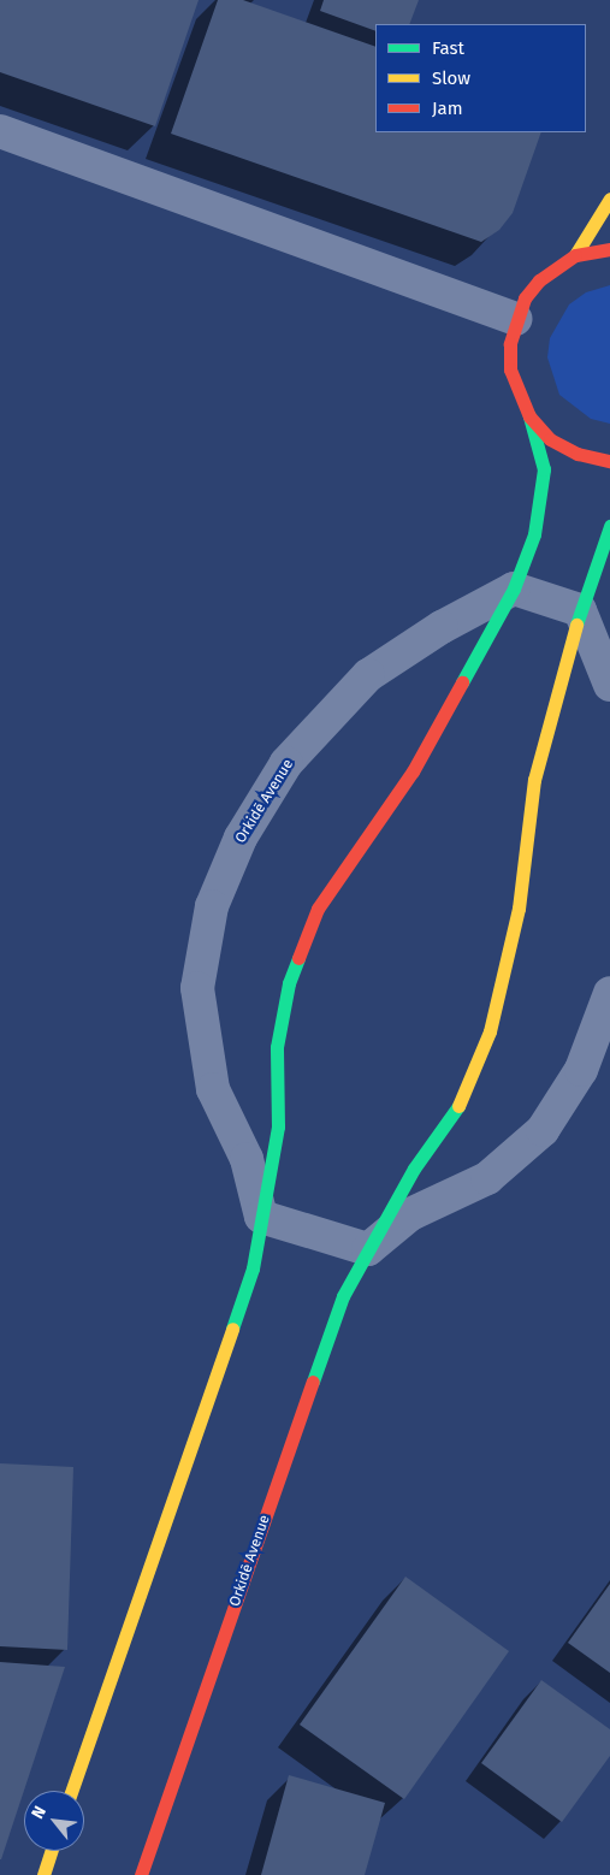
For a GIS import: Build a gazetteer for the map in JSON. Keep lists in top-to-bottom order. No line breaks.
{"streets":{"street":["Orkidē Avenue"]},"legend":["Fast","Slow","Jam"],"north":"top left"}
